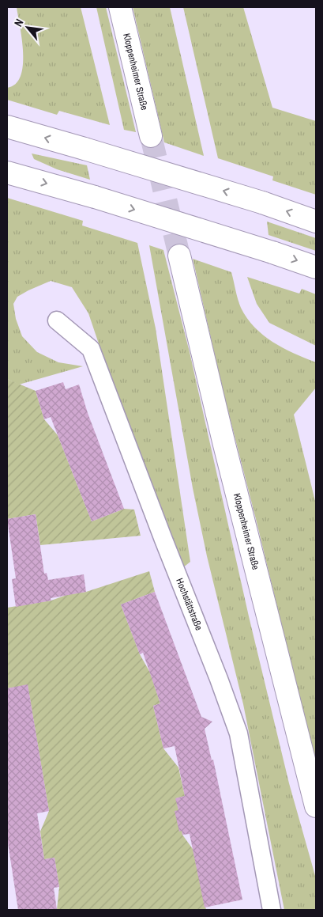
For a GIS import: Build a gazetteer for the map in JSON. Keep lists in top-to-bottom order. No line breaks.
{"streets":{"main road":["Kloppenheimer Straße"],"street":["Hochstättstraße"]},"north":"top left"}
